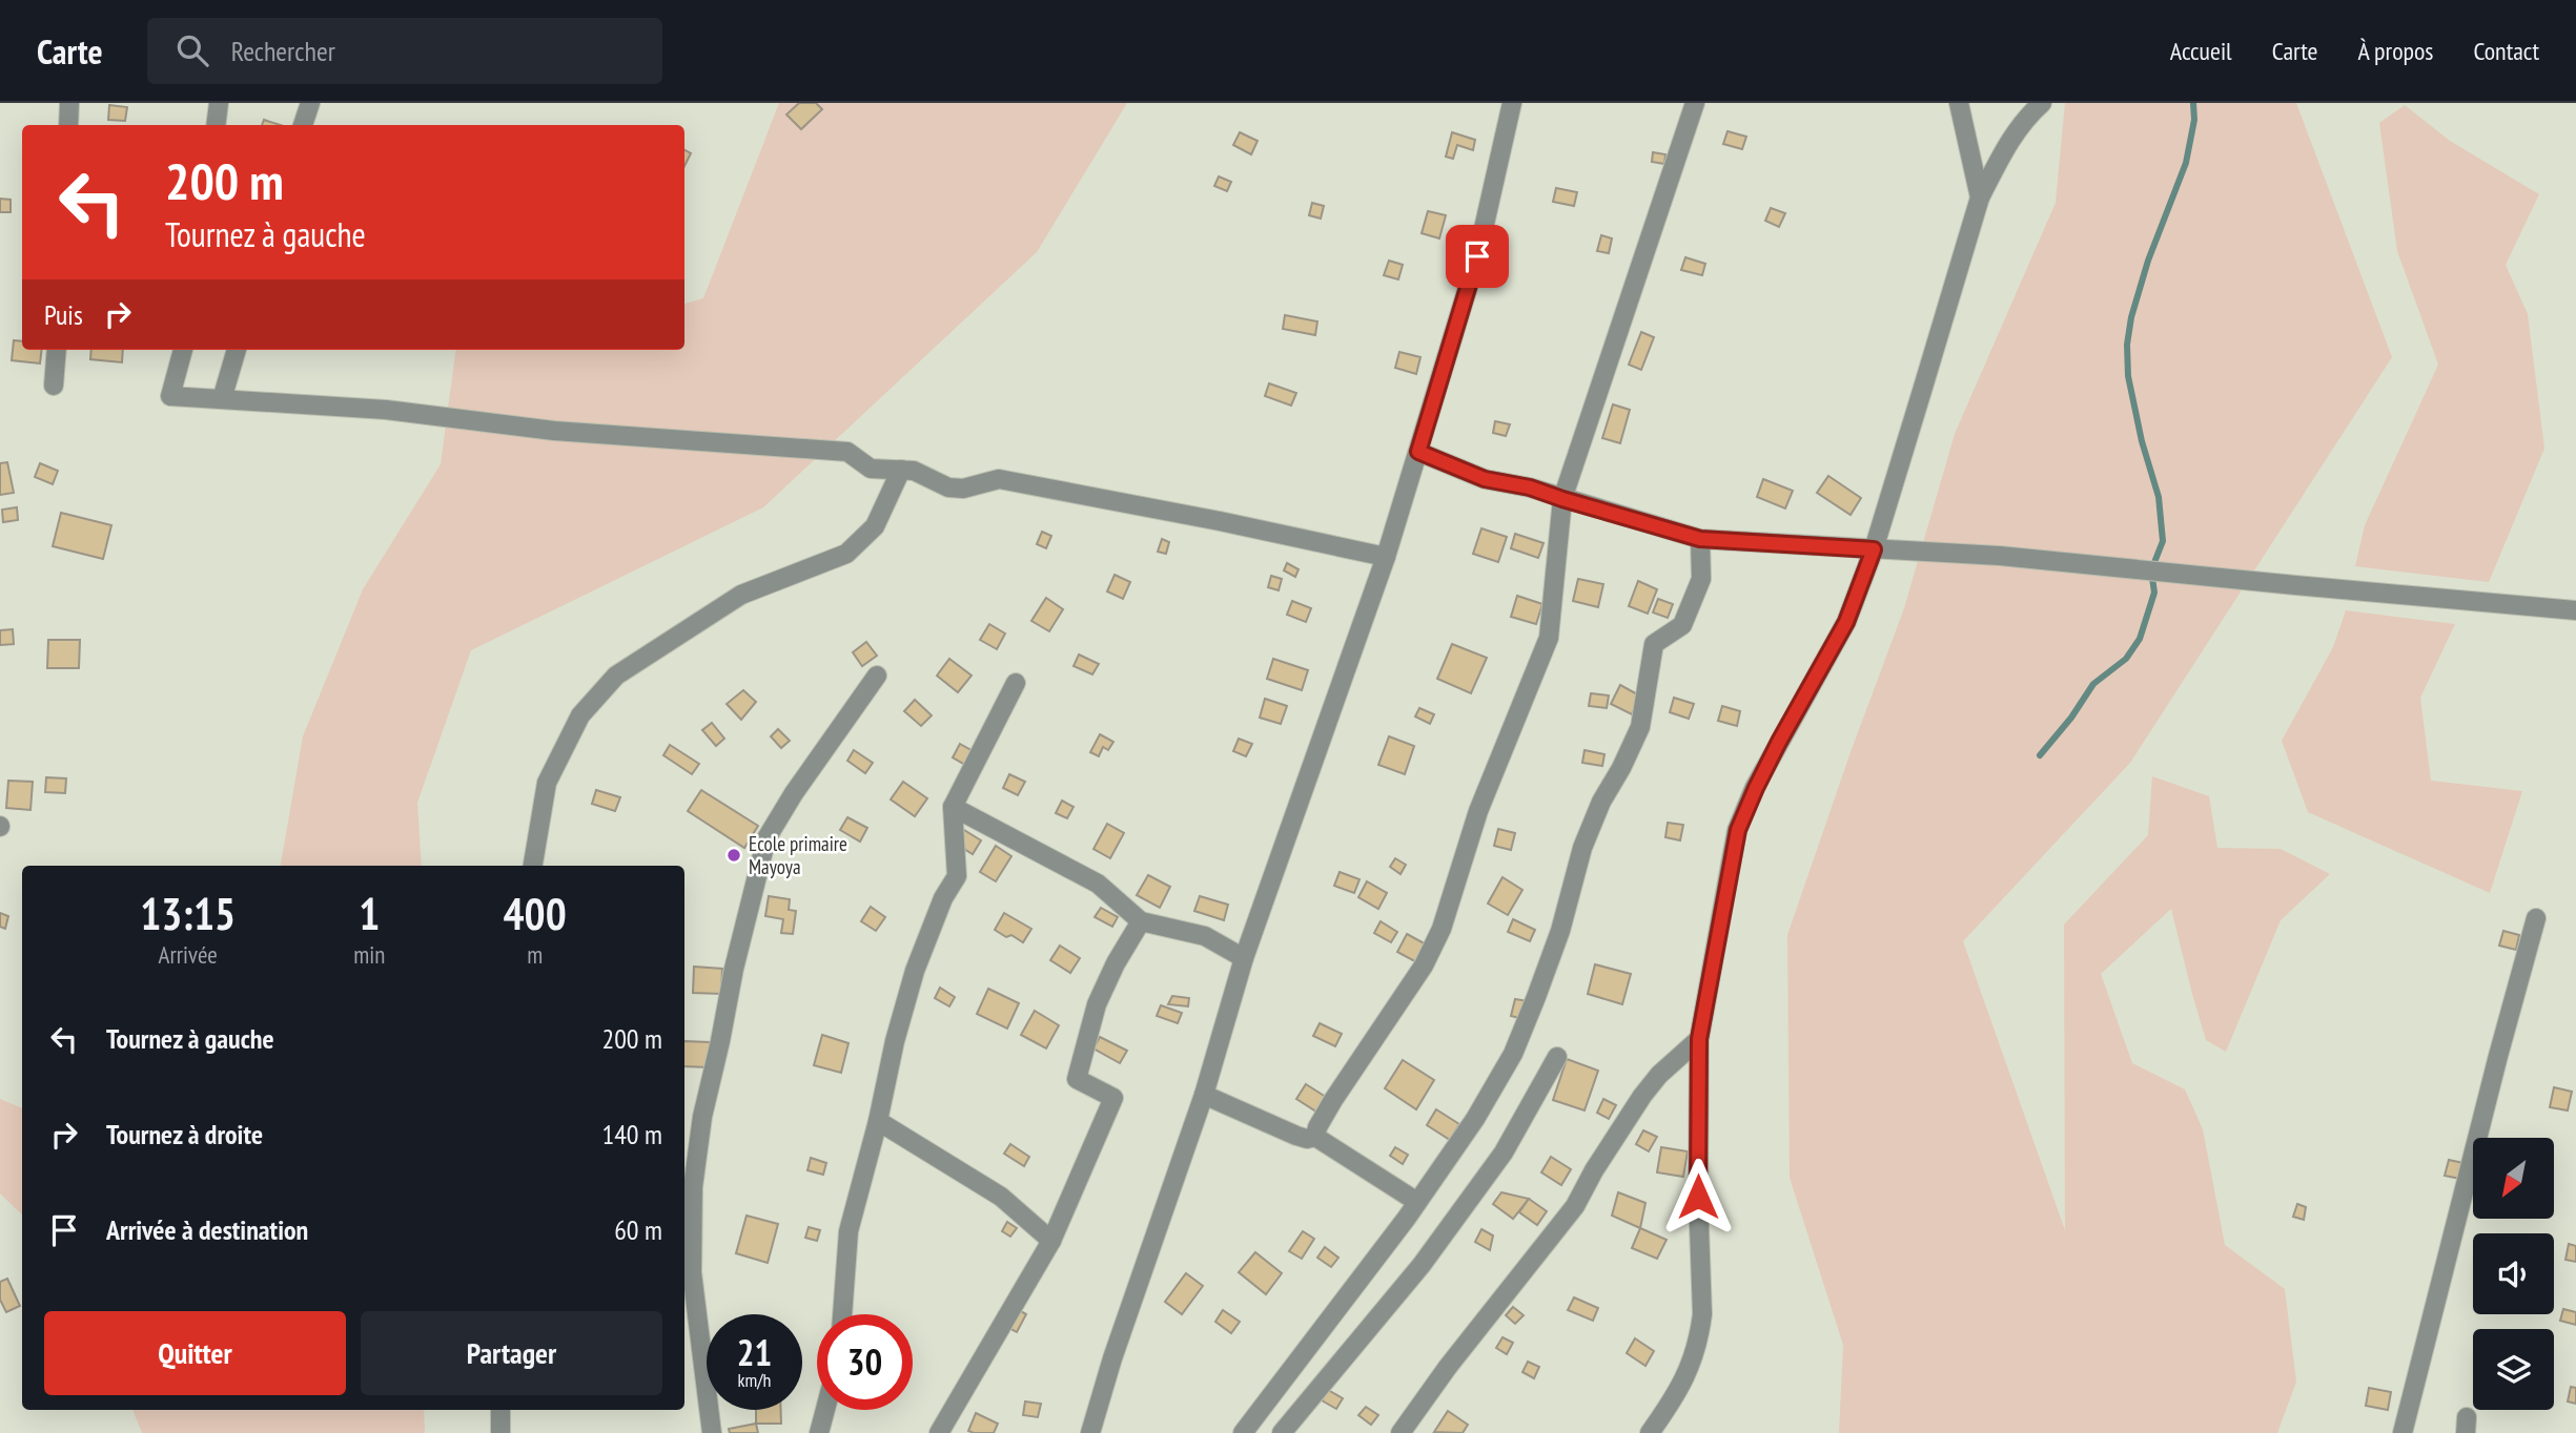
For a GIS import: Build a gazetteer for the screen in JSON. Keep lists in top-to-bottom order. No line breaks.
{"places":["Ecole primaire Mayoya"],"north":"bottom left","page":{"header":"Carte","search":"Rechercher","nav":["Accueil","Carte","À propos","Contact"],"turn":["200 m","Tournez à gauche"],"then":"Puis","eta":["13:15","Arrivée","1","min","400","m"],"list":[{"name":"Tournez à gauche","value":"200 m"},{"name":"Tournez à droite","value":"140 m"},{"name":"Arrivée à destination","value":"60 m"}],"buttons":["Quitter","Partager"],"speed":"21 km/h","limit":"30"}}
